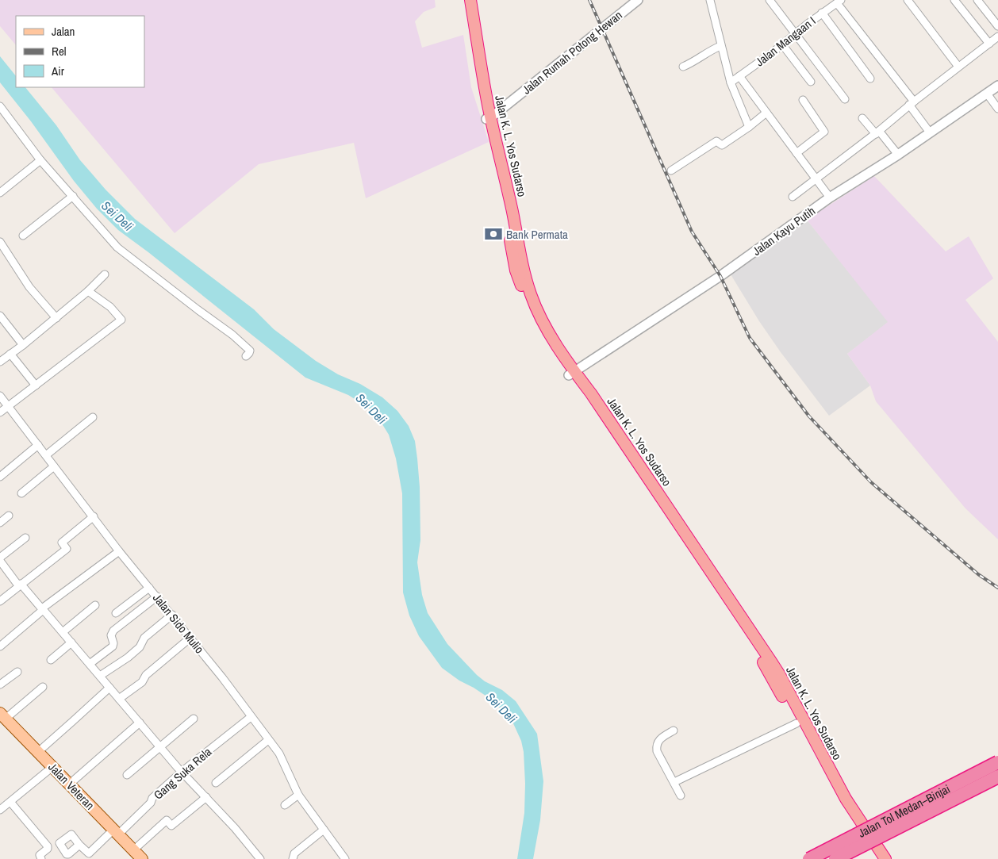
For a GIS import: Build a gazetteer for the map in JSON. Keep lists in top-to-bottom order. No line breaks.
{"streets":{"highway":["Jalan K. L. Yos Sudarso","Jalan Tol Medan–Binjai"],"main road":["Jalan Veteran"],"street":["Jalan Mangaan I","Jalan Rumah Potong Hewan","Jalan Kayu Putih","Jalan Sido Mulio","Gang Suka Rela"]},"crossings":[["Jalan Rumah Potong Hewan","Jalan K. L. Yos Sudarso"],["Jalan K. L. Yos Sudarso","Jalan Kayu Putih"],["Jalan Sido Mulio","Gang Suka Rela"],["Gang Suka Rela","Jalan Veteran"]],"water":["Sei Deli"],"places":{"bank":["Bank Permata"]},"legend":["Jalan","Rel","Air"]}
